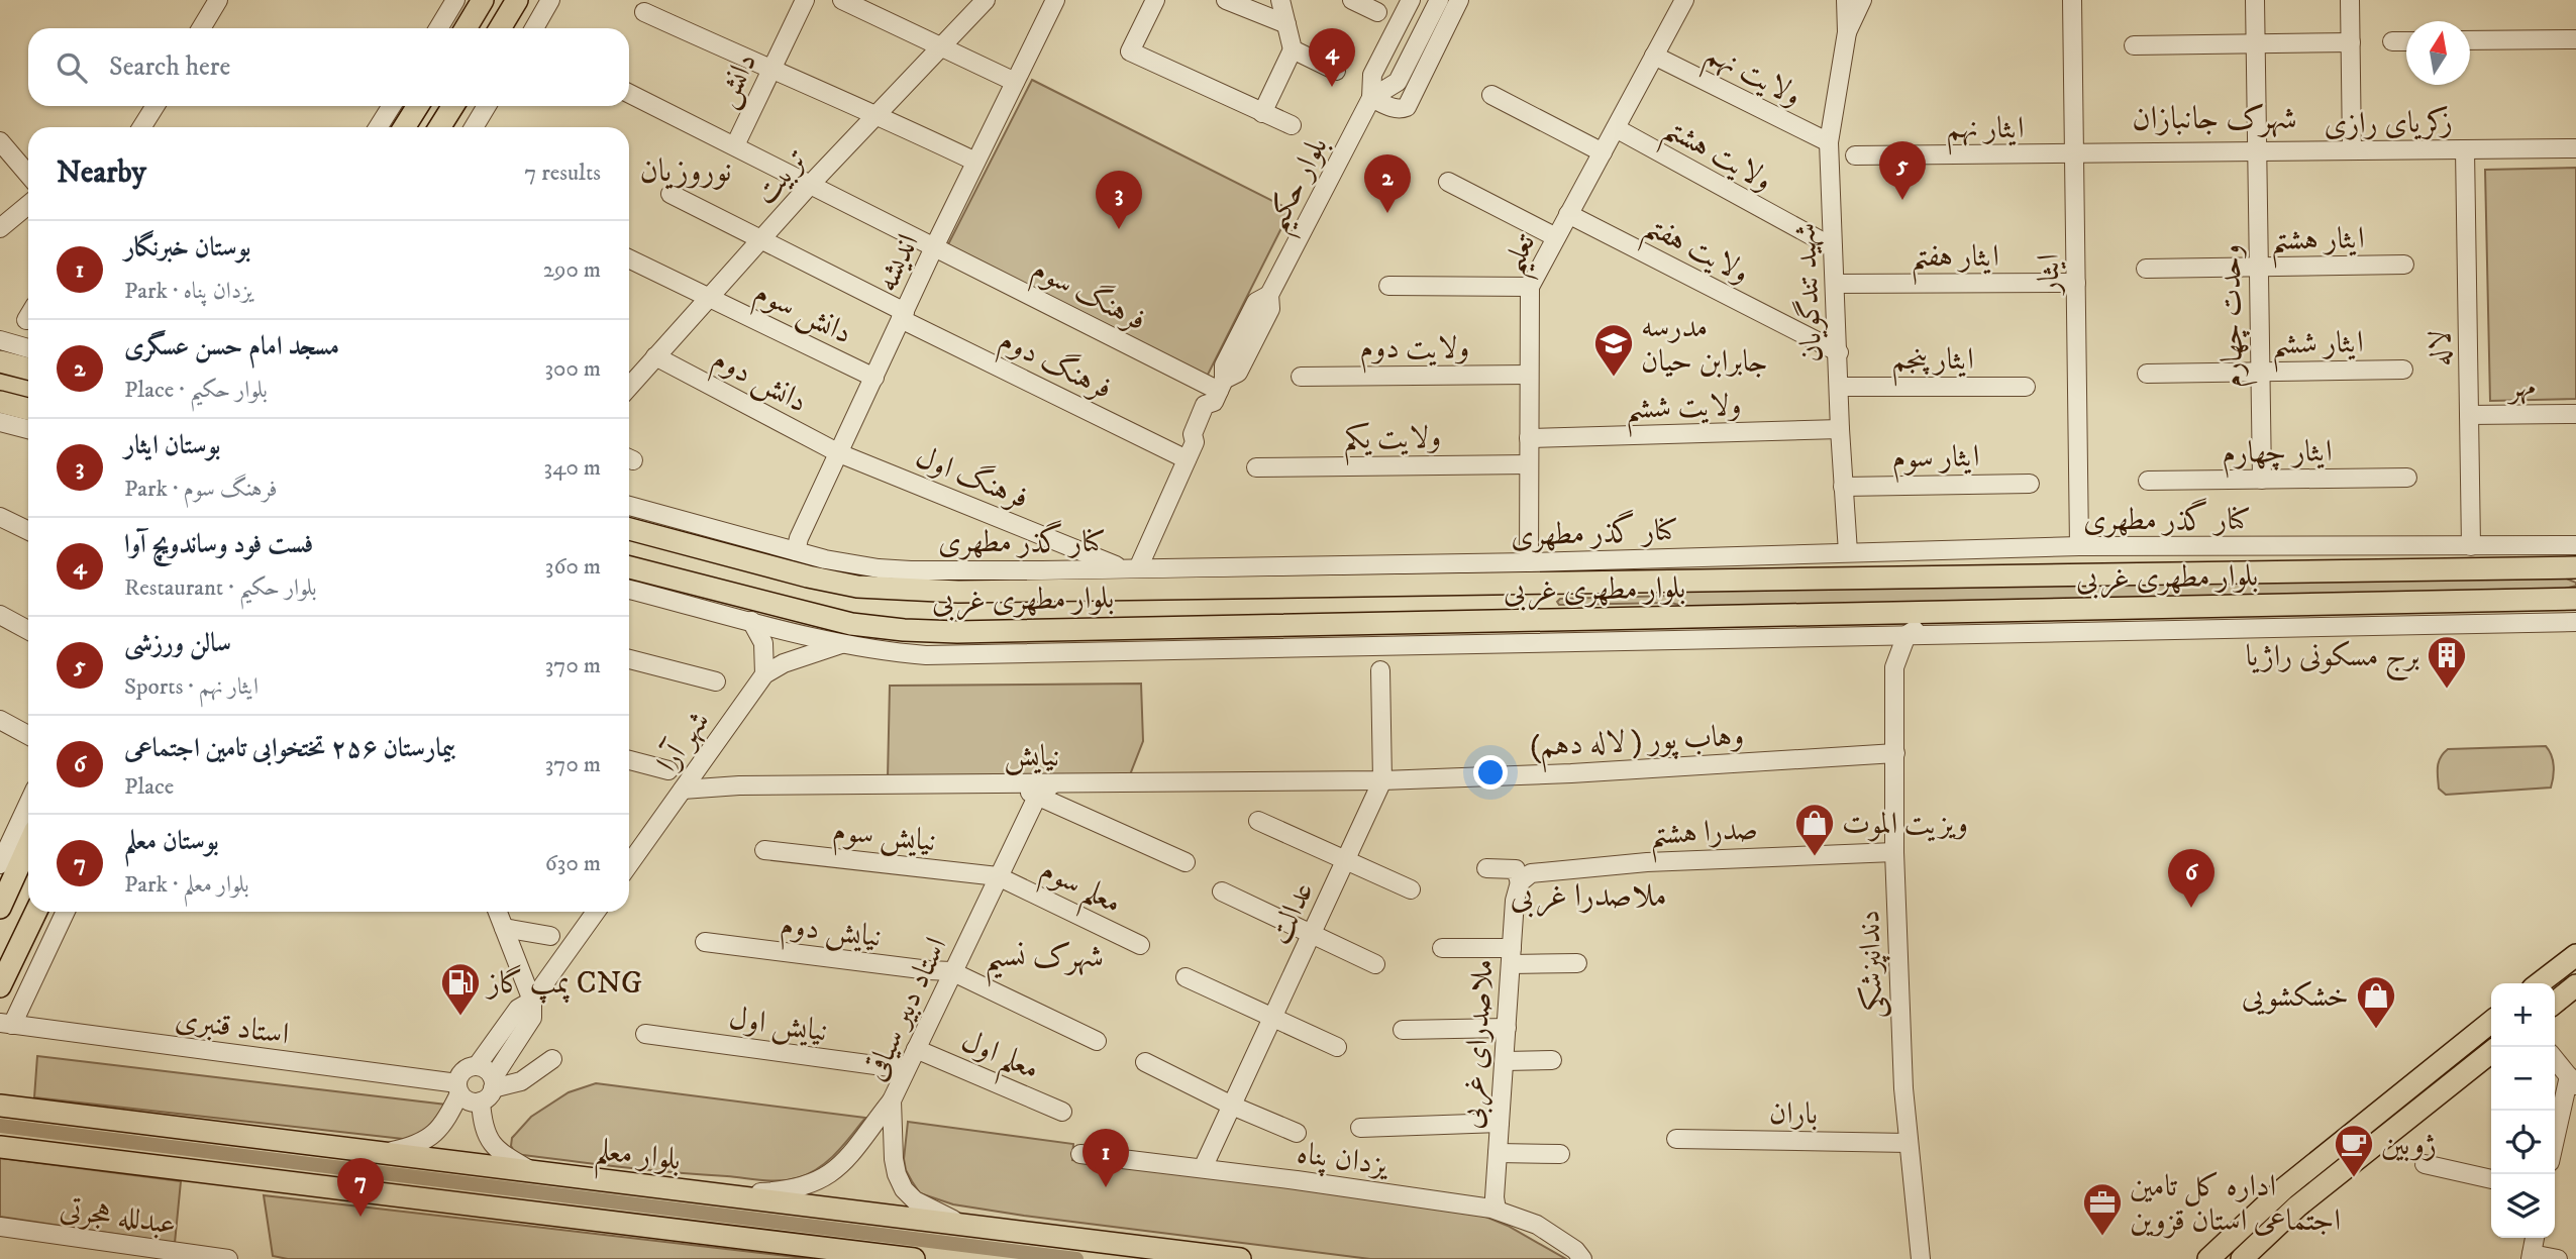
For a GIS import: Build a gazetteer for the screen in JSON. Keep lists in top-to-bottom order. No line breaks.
{"streets":{"main road":["بلوار مطهری غربی","بلوار معلم"],"street":["ولایت نهم","دانش","زکریای رازی","ایثار نهم","ولایت هشتم","تربیت","بلوار حکیم","ایثار هشتم","ولایت هفتم","تعلیم","ایثار هفتم","اندیشه","ایثار","شهید تندگویان","فرهنگ سوم","دانش سوم","وحدت چهارم","ایثار ششم","ولایت دوم","لاله","ایثار پنجم","فرهنگ دوم","دانش دوم","مهر","ولایت ششم","ولایت یکم","ایثار چهارم","ایثار سوم","فرهنگ اول","کنار گذر مطهری","وهاب پور ( لاله دهم)","شهر آرا","نيايش","صدرا هشتم","نیایش سوم","معلم سوم","عدالت","نیایش دوم","دندانپزشکی","استاد دبیر سیاقی","نیایش اول","استاد قنبری","ملاصدرای غربی","معلم اول","باران","یزدان پناه","عبدلله هجرتی"]},"crossings":[["ولایت نهم","تعلیم"],["ولایت نهم","شهید تندگویان"],["دانش","فرهنگ سوم"],["زکریای رازی","ایثار نهم"],["زکریای رازی","ایثار"],["زکریای رازی","وحدت چهارم"],["زکریای رازی","لاله"],["ایثار نهم","ایثار"],["ولایت هشتم","تعلیم"],["ولایت هشتم","شهید تندگویان"],["تربیت","فرهنگ سوم"],["تربیت","دانش سوم"],["تربیت","فرهنگ دوم"],["تربیت","دانش دوم"],["بلوار حکیم","فرهنگ سوم"],["بلوار حکیم","فرهنگ دوم"],["بلوار حکیم","فرهنگ اول"],["بلوار حکیم","کنار گذر مطهری"],["ایثار هشتم","وحدت چهارم"],["ولایت هفتم","تعلیم"],["ولایت هفتم","شهید تندگویان"],["تعلیم","ولایت دوم"],["تعلیم","ولایت ششم"],["تعلیم","ولایت یکم"],["تعلیم","کنار گذر مطهری"],["ایثار هفتم","ایثار"],["ایثار هفتم","شهید تندگویان"],["اندیشه","فرهنگ سوم"],["اندیشه","دانش سوم"],["اندیشه","فرهنگ دوم"],["اندیشه","دانش دوم"],["اندیشه","فرهنگ اول"],["اندیشه","کنار گذر مطهری"],["ایثار","کنار گذر مطهری"],["شهید تندگویان","ایثار پنجم"],["شهید تندگویان","ولایت ششم"],["شهید تندگویان","ایثار سوم"],["شهید تندگویان","کنار گذر مطهری"],["وحدت چهارم","ایثار ششم"],["وحدت چهارم","ایثار چهارم"],["لاله","مهر"],["لاله","کنار گذر مطهری"],["دانش دوم","فرهنگ اول"],["فرهنگ اول","کنار گذر مطهری"],["وهاب پور ( لاله دهم)","نيايش"],["وهاب پور ( لاله دهم)","عدالت"],["وهاب پور ( لاله دهم)","دندانپزشکی"],["شهر آرا","نيايش"],["نيايش","عدالت"],["صدرا هشتم","دندانپزشکی"],["صدرا هشتم","ملاصدرای غربی"],["نیایش سوم","معلم سوم"],["نیایش سوم","استاد دبیر سیاقی"],["معلم سوم","استاد دبیر سیاقی"],["عدالت","یزدان پناه"],["نیایش دوم","استاد دبیر سیاقی"],["دندانپزشکی","باران"],["استاد دبیر سیاقی","نیایش اول"],["استاد دبیر سیاقی","معلم اول"],["استاد دبیر سیاقی","بلوار معلم"],["ملاصدرای غربی","یزدان پناه"]],"districts":["شهرک جانبازان","نوروزیان","ملاصدرا غربی","شهرک نسیم"],"places":{"school or university":["مدرسه جابرابن حیان"],"building":["برج مسکونی راژیا"],"shop":["ویزیت الموت","خشکشویی"],"fuel station":["پمپ گاز CNG"],"cafe":["ژوبین"],"office":["اداره کل تامین اجتماعی استان قزوین"]},"north":"top","page":{"pins":["4","5","2","3","6","1","7"],"search":"Search here","heading":["Nearby","7 results"],"list":[{"mark":"1","name":"بوستان خبرنگار","note":"Park · یزدان پناه","value":"290 m"},{"mark":"2","name":"مسجد امام حسن عسگری","note":"Place · بلوار حکیم","value":"300 m"},{"mark":"3","name":"بوستان ایثار","note":"Park · فرهنگ سوم","value":"340 m"},{"mark":"4","name":"فست فود وساندویچ آوا","note":"Restaurant · بلوار حکیم","value":"360 m"},{"mark":"5","name":"سالن ورزشی","note":"Sports · ایثار نهم","value":"370 m"},{"mark":"6","name":"بیمارستان ۲۵۶ تختخوابی تامین اجتماعی","note":"Place","value":"370 m"},{"mark":"7","name":"بوستان معلم","note":"Park · بلوار معلم","value":"630 m"}],"map_buttons":["+","−"]}}
